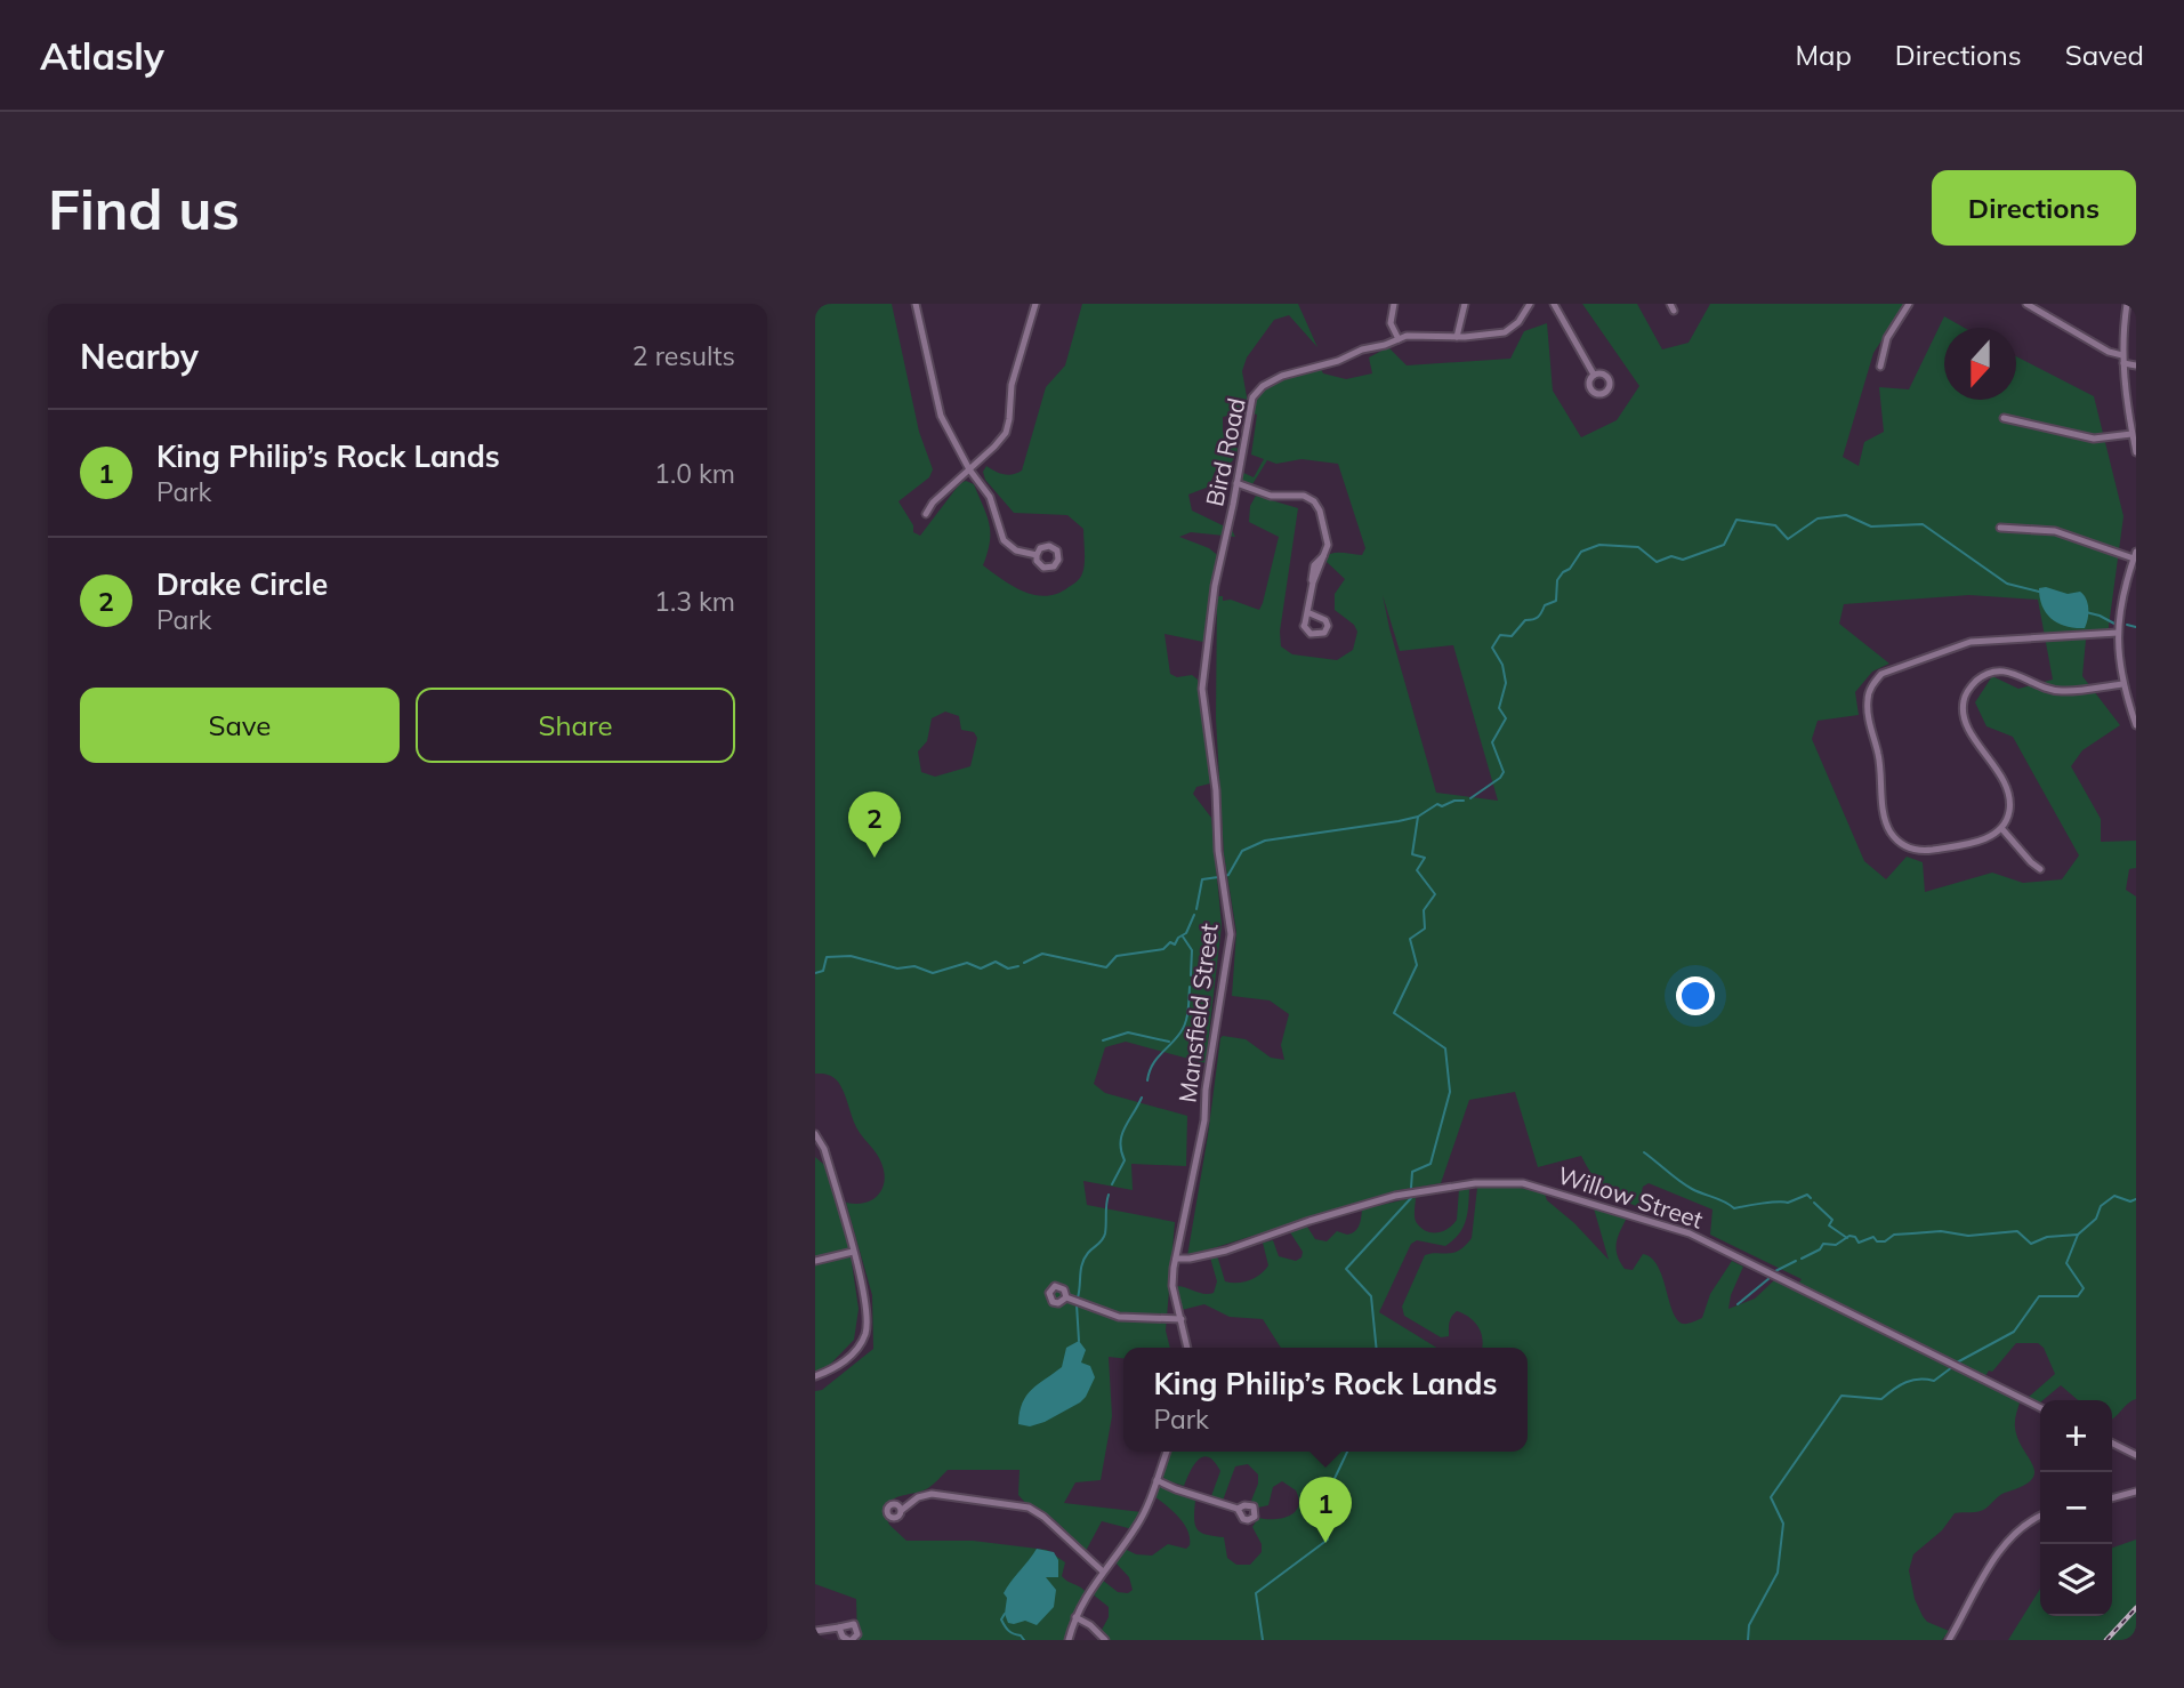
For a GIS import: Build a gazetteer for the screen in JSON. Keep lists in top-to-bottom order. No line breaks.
{"streets":{"street":["Bird Road","Mansfield Street","Willow Street"]},"crossings":[["Bird Road","Mansfield Street"],["Mansfield Street","Willow Street"]],"north":"bottom","page":{"header":"Atlasly","nav":["Map","Directions","Saved"],"buttons":["Directions",["Save","Share"]],"title":"Find us","heading":["Nearby","2 results"],"list":[{"mark":"1","name":"King Philip’s Rock Lands","note":"Park","value":"1.0 km"},{"mark":"2","name":"Drake Circle","note":"Park","value":"1.3 km"}],"pins":["2","1"],"popup":["King Philip’s Rock Lands","Park"],"map_buttons":["+","−"]}}
